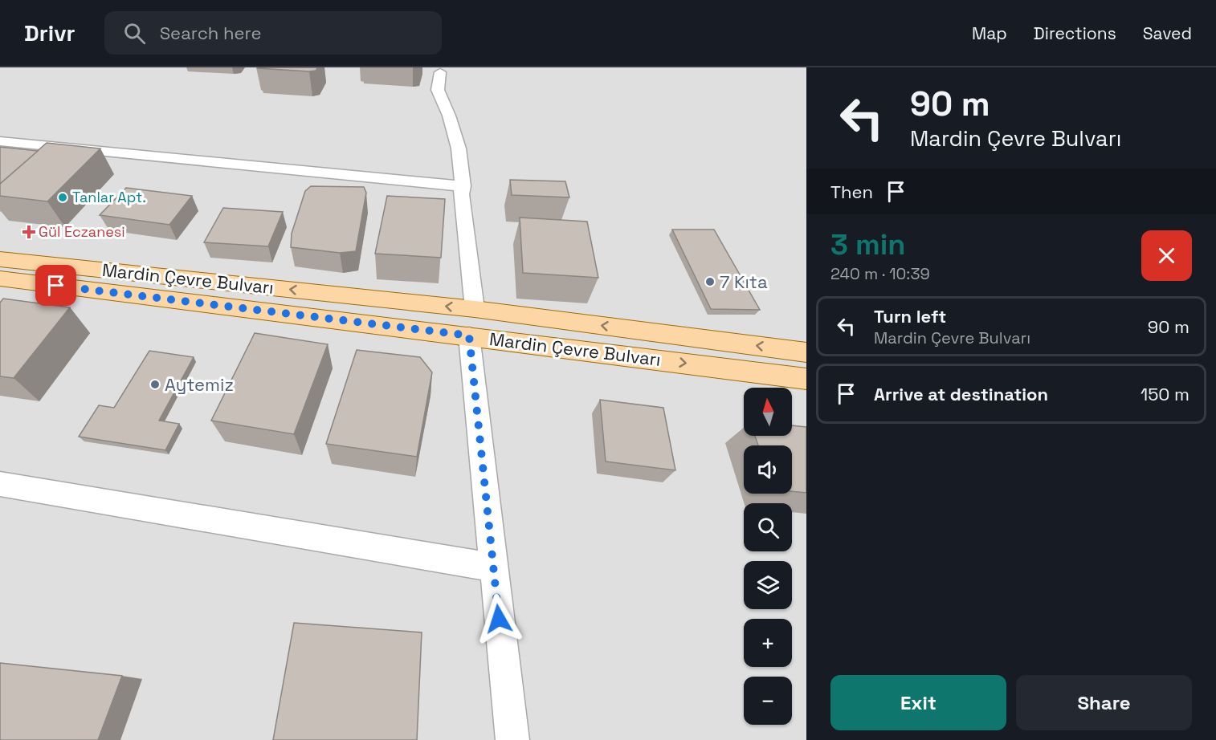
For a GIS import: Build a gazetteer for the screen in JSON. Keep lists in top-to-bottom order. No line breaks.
{"streets":{"main road":["Mardin Çevre Bulvarı"]},"places":{"other":["Tanlar Apt.","7 Kıta","Aytemiz"],"health":["Gül Eczanesi"]},"north":"top","page":{"header":"Drivr","search":"Search here","nav":["Map","Directions","Saved"],"turn":["90 m","Mardin Çevre Bulvarı"],"then":"Then","heading":["3 min","240 m · 10:39"],"list":[{"name":"Turn left","note":"Mardin Çevre Bulvarı","value":"90 m"},{"name":"Arrive at destination","value":"150 m"}],"map_buttons":["+","−"],"buttons":["Exit","Share"]}}
